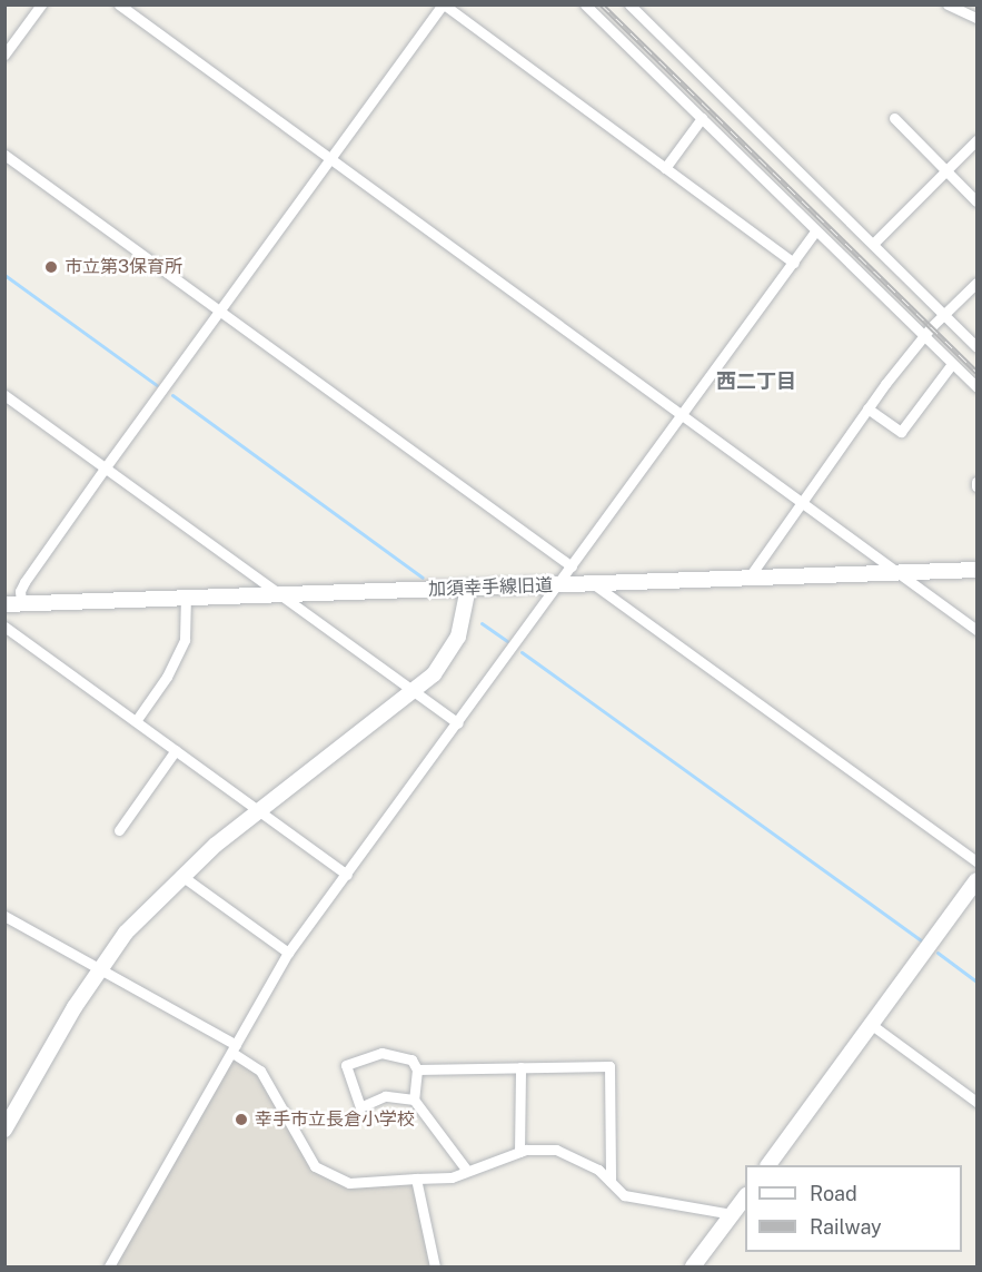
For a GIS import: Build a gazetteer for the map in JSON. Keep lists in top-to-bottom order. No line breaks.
{"streets":{"street":["加須幸手線旧道"]},"districts":["西二丁目"],"places":["市立第3保育所","幸手市立長倉小学校"],"legend":["Road","Railway"]}
